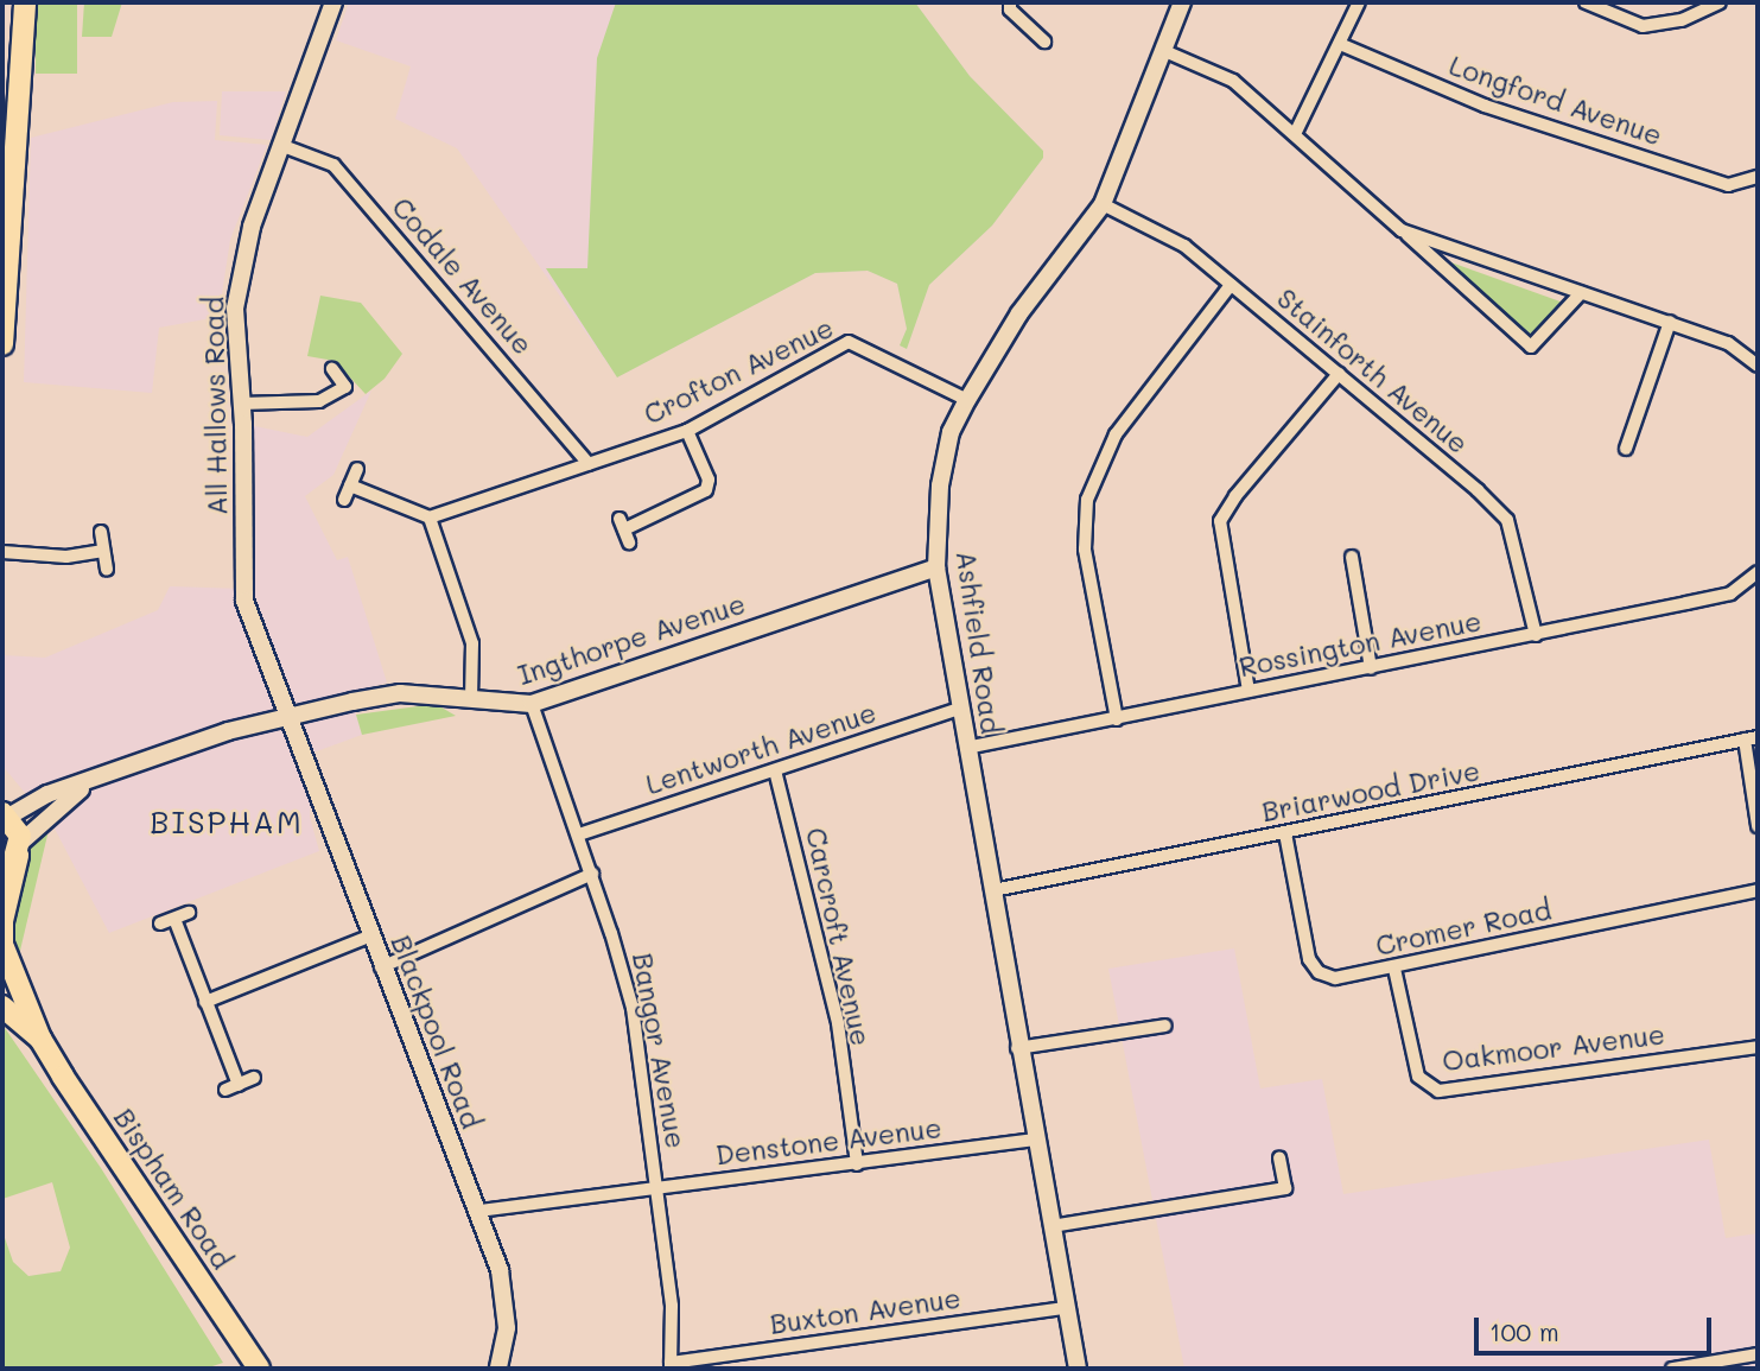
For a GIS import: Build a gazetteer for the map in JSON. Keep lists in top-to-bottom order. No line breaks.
{"streets":{"main road":["Bispham Road"],"street":["Longford Avenue","Codale Avenue","Crofton Avenue","Stainforth Avenue","All Hallows Road","Ingthorpe Avenue","Ashfield Road","Rossington Avenue","Lentworth Avenue","Briarwood Drive","Cromer Road","Carcroft Avenue","Blackpool Road","Oakmoor Avenue","Bangor Avenue","Denstone Avenue","Buxton Avenue"]},"crossings":[["Codale Avenue","Crofton Avenue"],["Codale Avenue","All Hallows Road"],["Crofton Avenue","Ashfield Road"],["Stainforth Avenue","Ashfield Road"],["Stainforth Avenue","Rossington Avenue"],["All Hallows Road","Ingthorpe Avenue"],["All Hallows Road","Blackpool Road"],["Ingthorpe Avenue","Ashfield Road"],["Ingthorpe Avenue","Blackpool Road"],["Ingthorpe Avenue","Bangor Avenue"],["Ashfield Road","Rossington Avenue"],["Ashfield Road","Lentworth Avenue"],["Ashfield Road","Briarwood Drive"],["Ashfield Road","Denstone Avenue"],["Ashfield Road","Buxton Avenue"],["Lentworth Avenue","Carcroft Avenue"],["Lentworth Avenue","Bangor Avenue"],["Briarwood Drive","Cromer Road"],["Cromer Road","Oakmoor Avenue"],["Carcroft Avenue","Denstone Avenue"],["Blackpool Road","Denstone Avenue"],["Bangor Avenue","Denstone Avenue"],["Bangor Avenue","Buxton Avenue"]],"districts":["BISPHAM"],"scale_bar":"100 m"}
